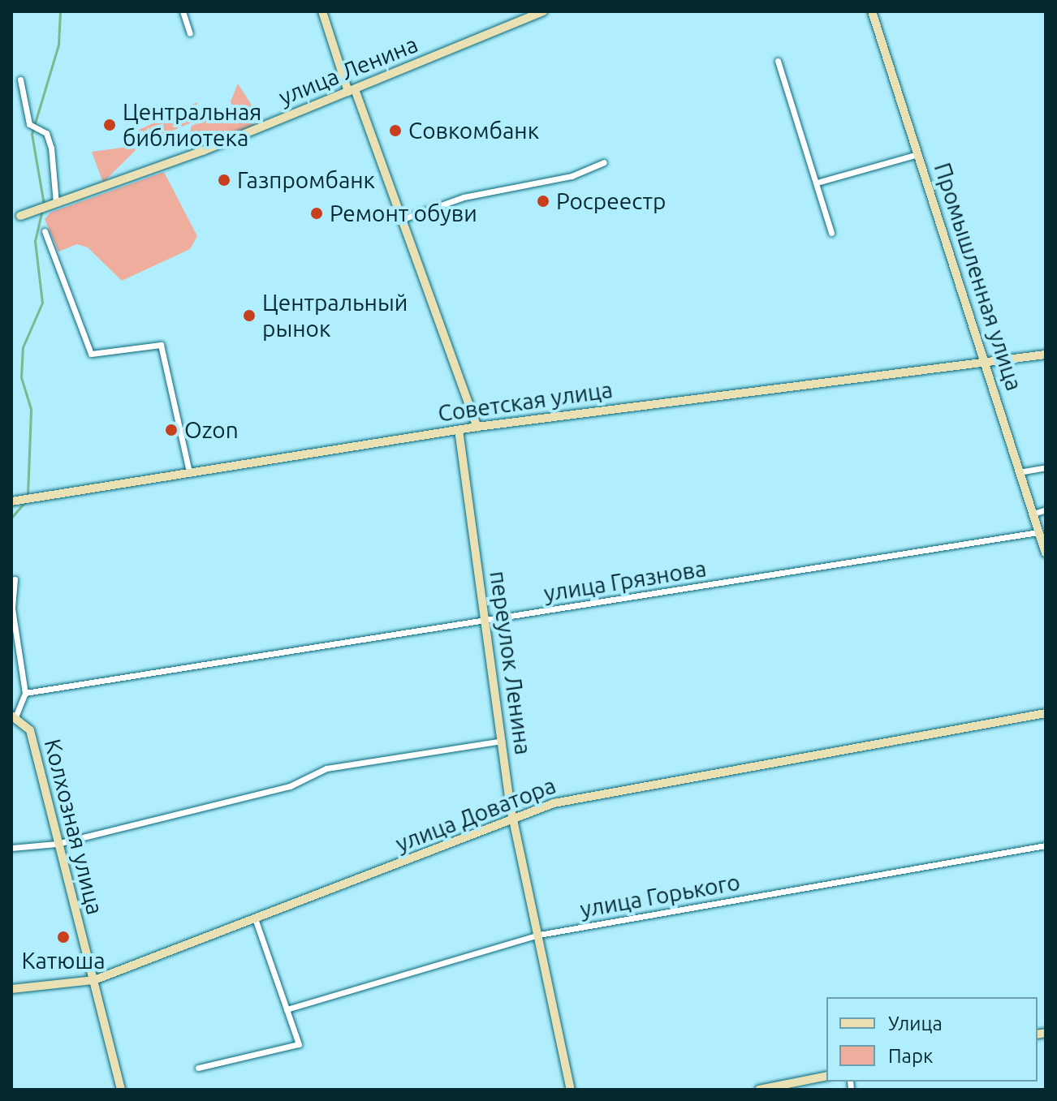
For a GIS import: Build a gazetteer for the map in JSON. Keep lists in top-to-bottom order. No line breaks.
{"streets":{"street":["улица Ленина","Промышленная улица","Советская улица","улица Грязнова","переулок Ленина","улица Доватора","Колхозная улица","улица Горького"]},"crossings":[["Промышленная улица","Советская улица"],["Промышленная улица","улица Грязнова"],["Советская улица","переулок Ленина"],["улица Грязнова","переулок Ленина"],["улица Грязнова","Колхозная улица"],["переулок Ленина","улица Доватора"],["переулок Ленина","улица Горького"],["улица Доватора","Колхозная улица"]],"places":["Центральная библиотека","Совкомбанк","Газпромбанк","Росреестр","Ремонт обуви","Центральный рынок","Ozon","Катюша"],"legend":["Улица","Парк"]}
